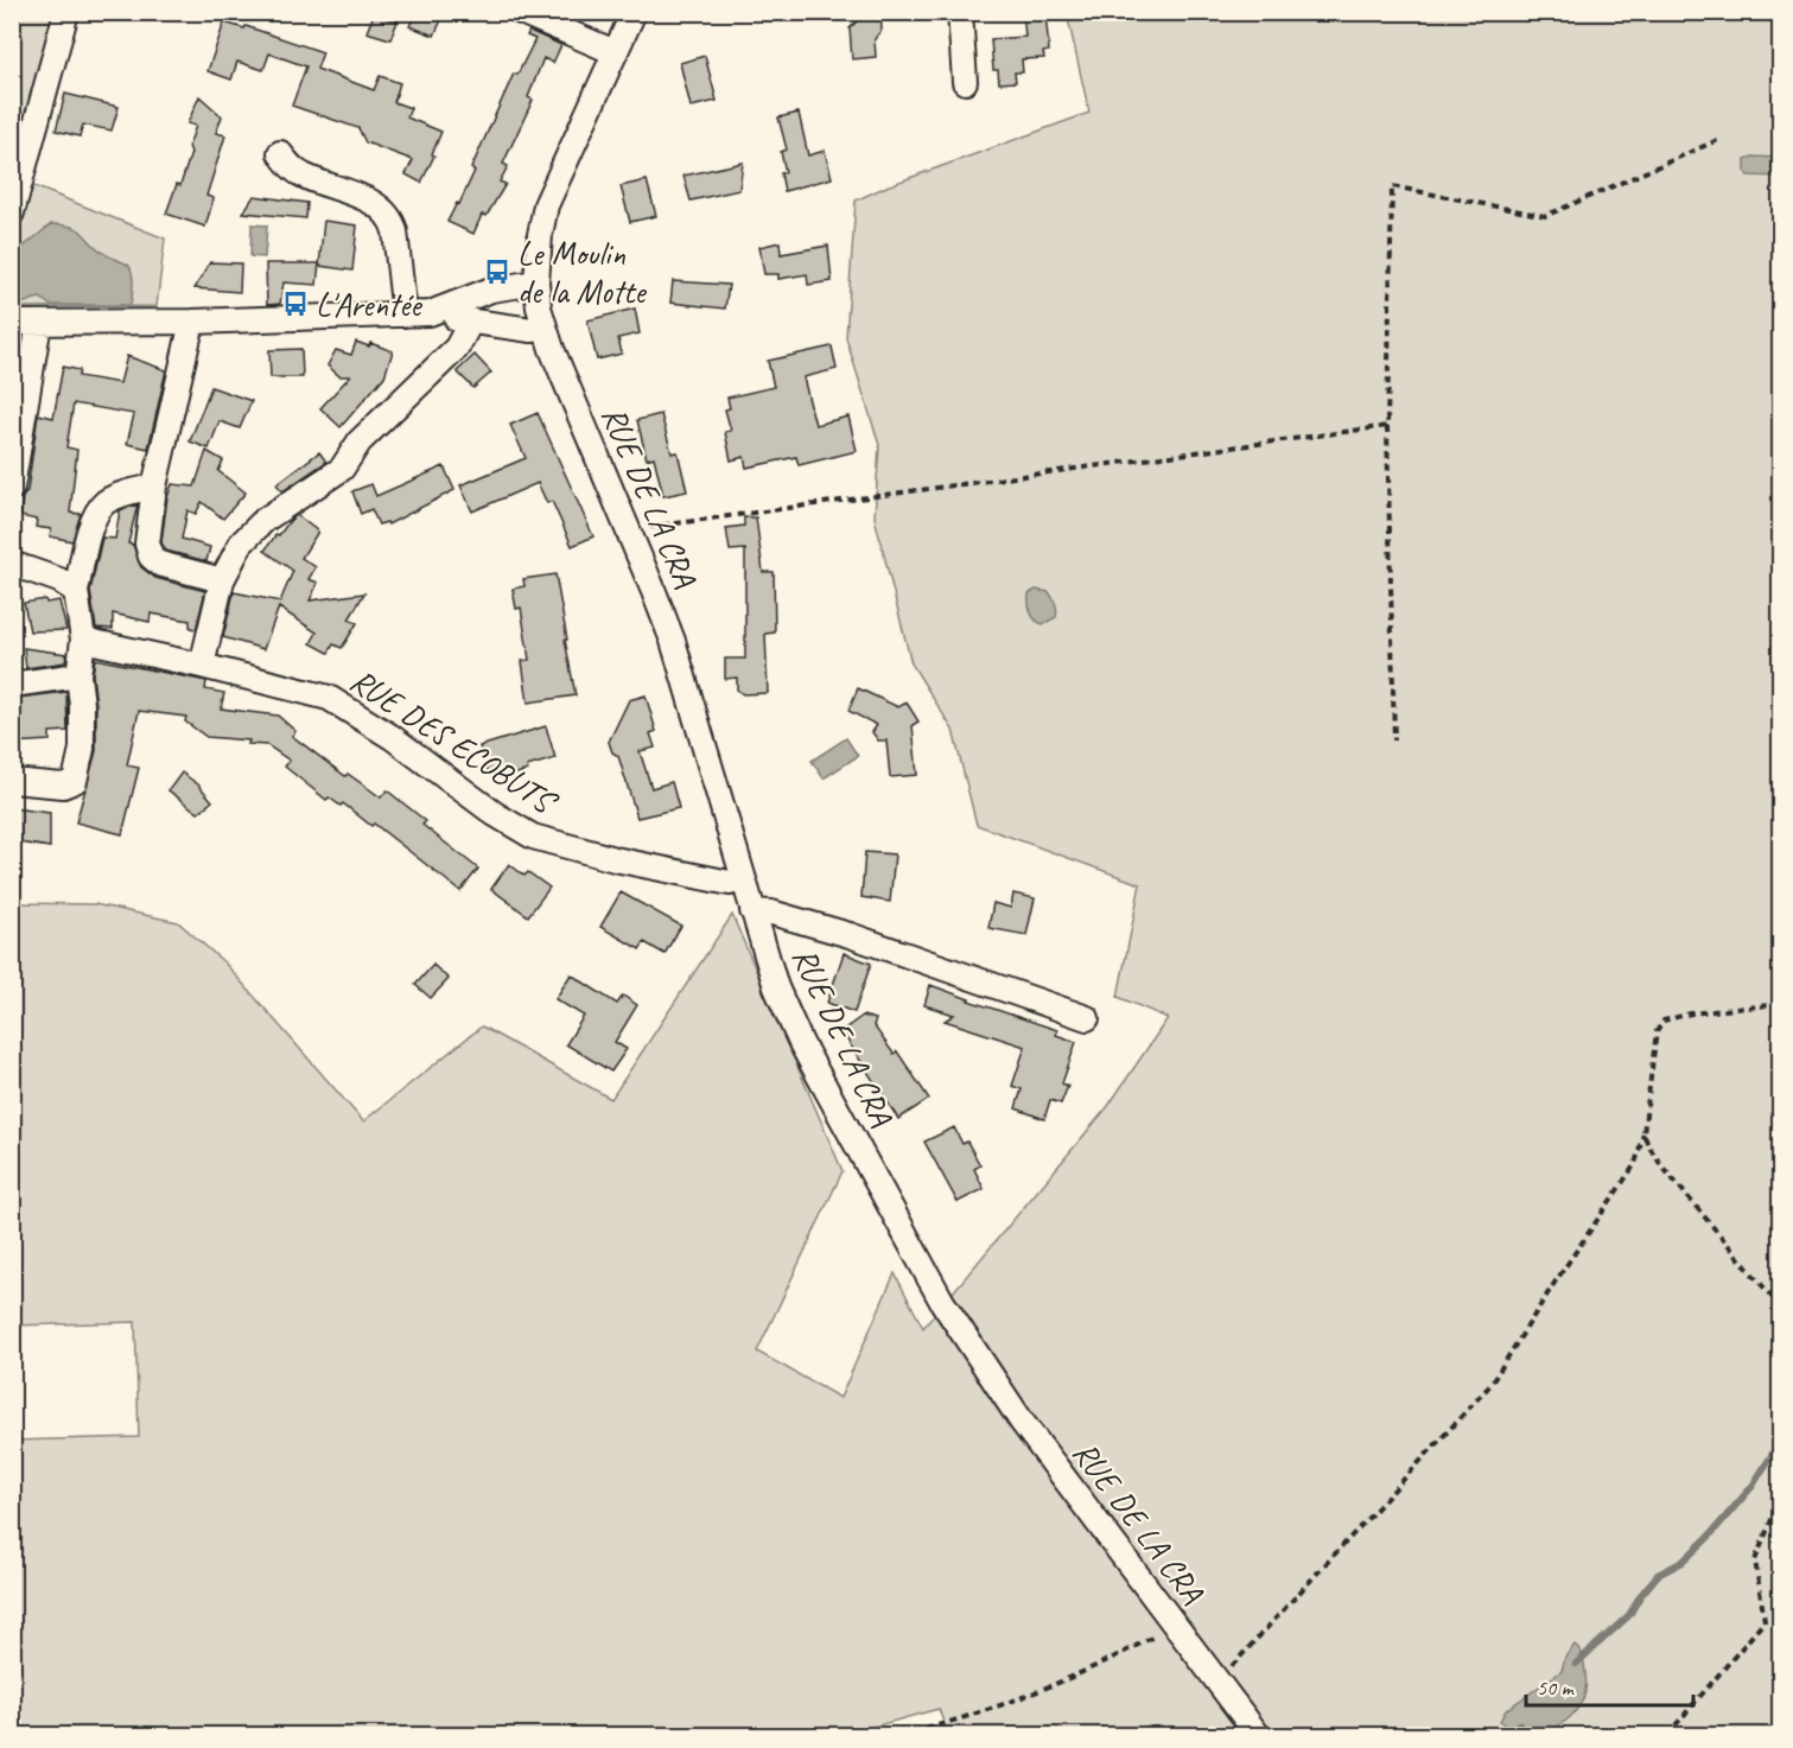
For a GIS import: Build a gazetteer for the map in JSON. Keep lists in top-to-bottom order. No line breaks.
{"streets":{"street":["RUE DE LA CRA","RUE DES ECOBUTS"]},"crossings":[["RUE DE LA CRA","RUE DES ECOBUTS"]],"places":{"bus stop":["Le Moulin de la Motte","L'Arentée"]},"scale_bar":"50 m"}
